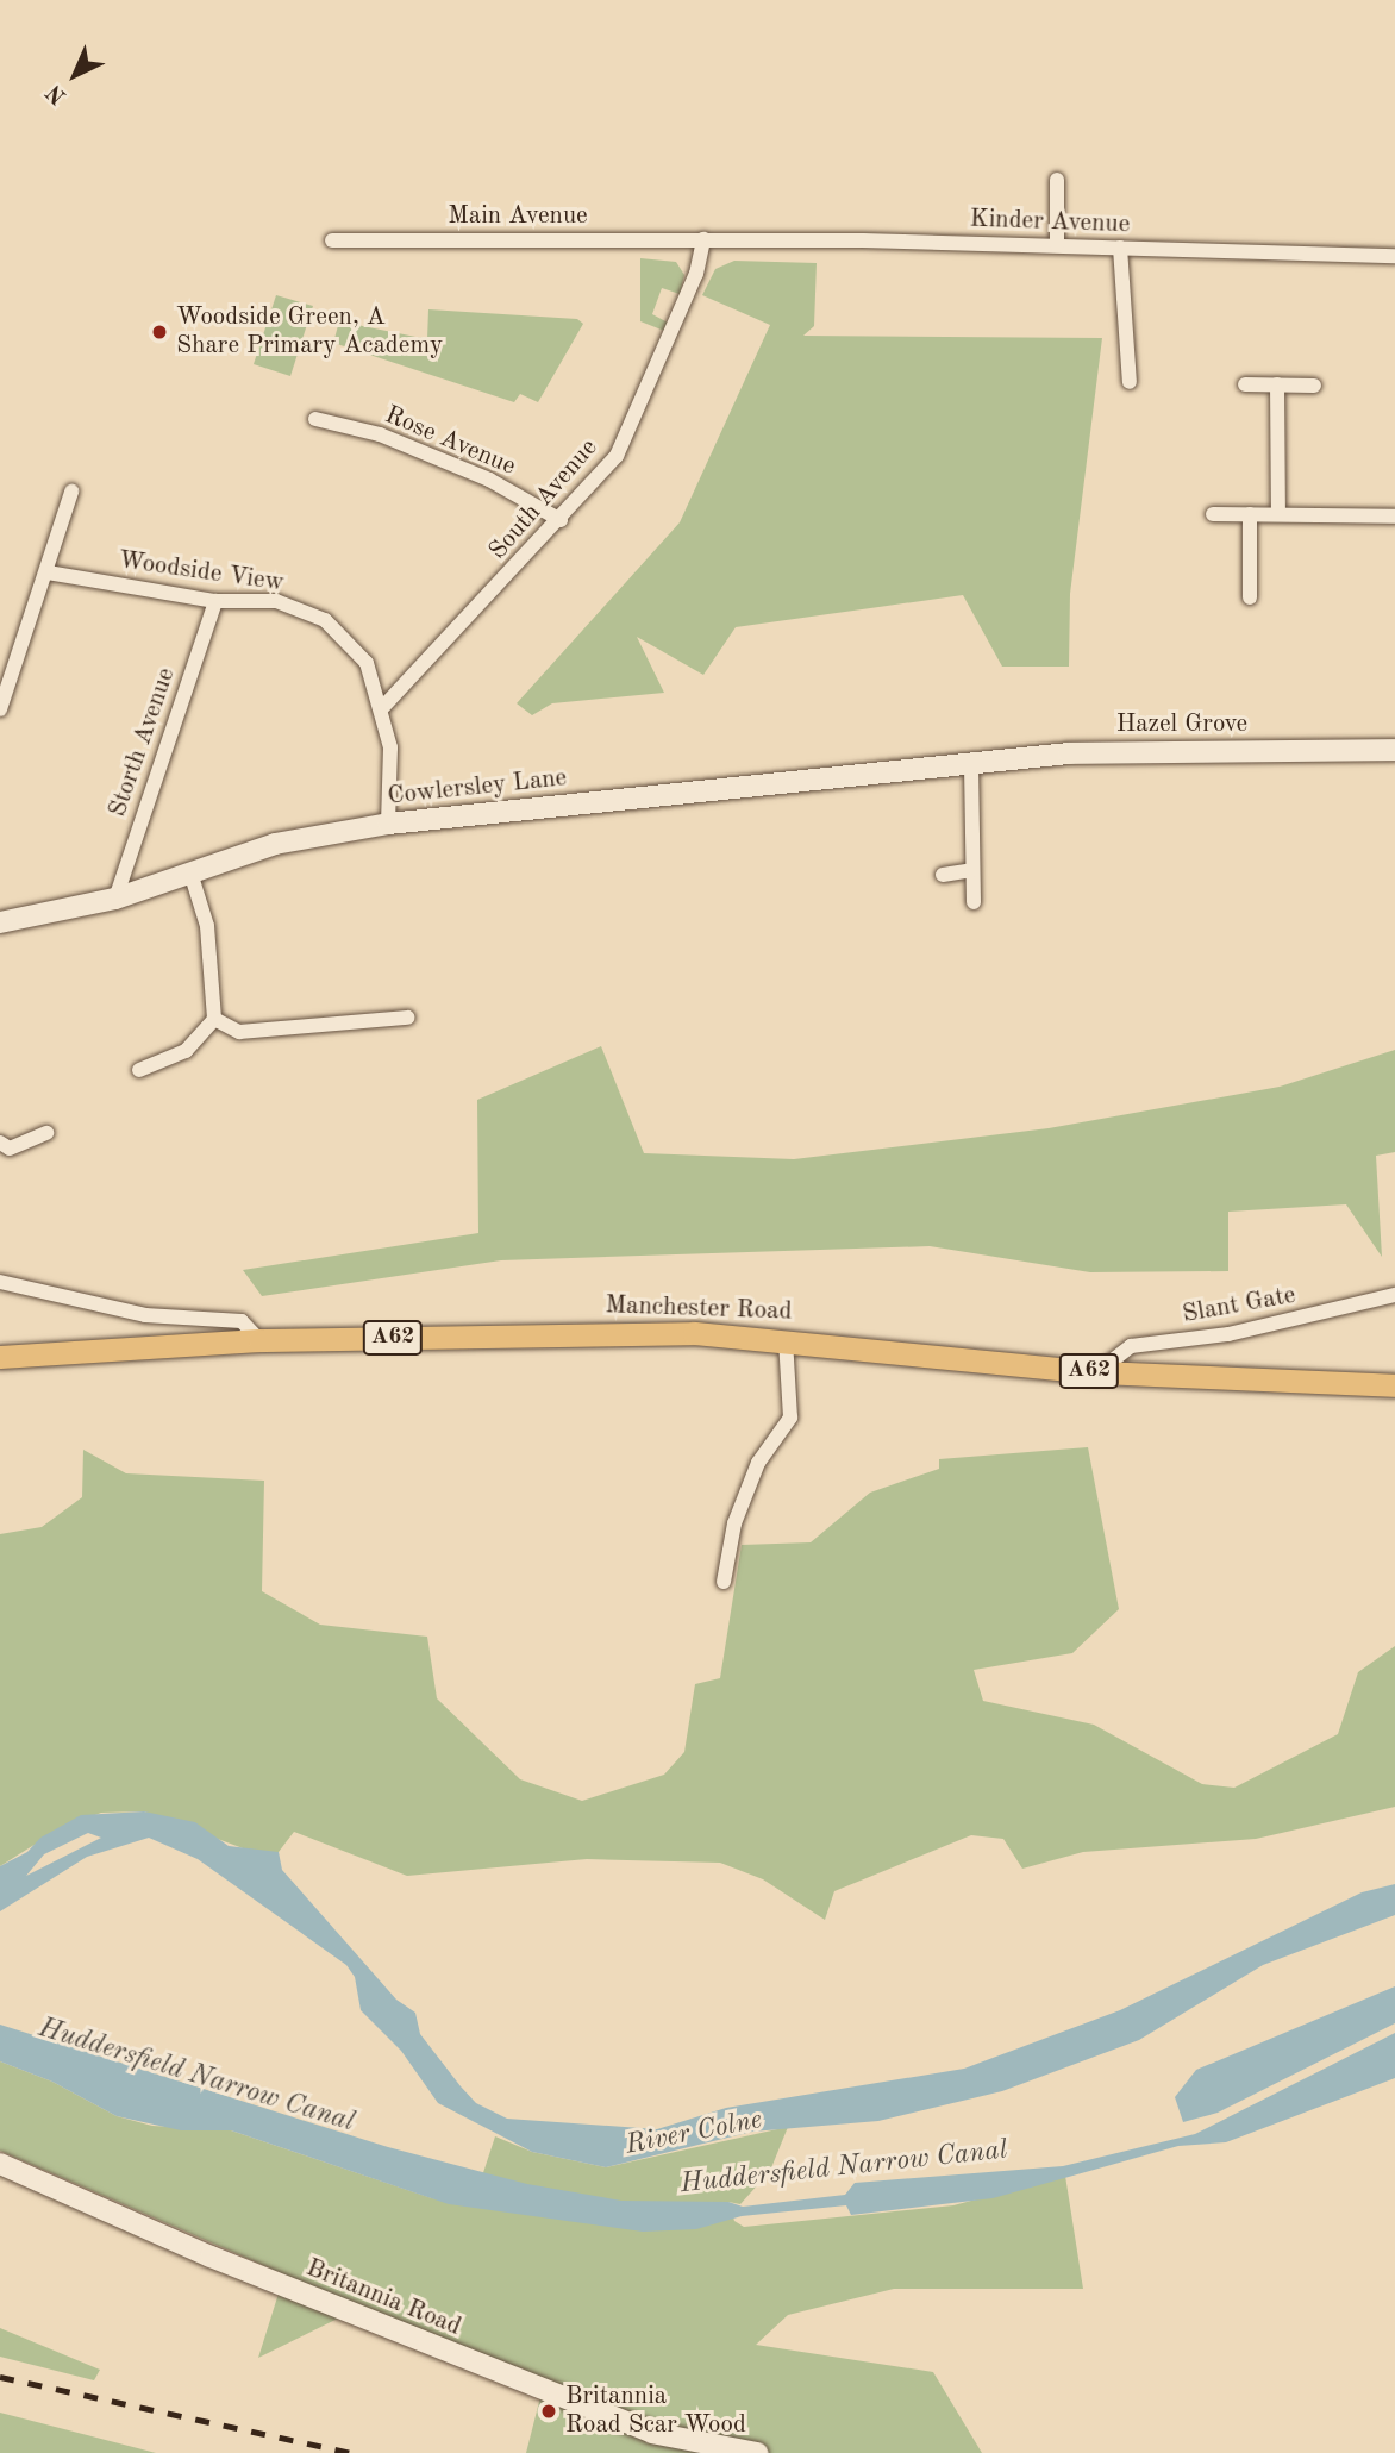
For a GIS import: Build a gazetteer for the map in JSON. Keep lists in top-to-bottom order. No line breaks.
{"streets":{"main road":["Manchester Road","A62"],"street":["Main Avenue","Kinder Avenue","Rose Avenue","South Avenue","Woodside View","Hazel Grove","Storth Avenue","Cowlersley Lane","Slant Gate","Britannia Road"]},"crossings":[["Main Avenue","Kinder Avenue"],["Main Avenue","South Avenue"],["Kinder Avenue","South Avenue"],["Rose Avenue","South Avenue"],["South Avenue","Woodside View"],["Woodside View","Storth Avenue"],["Woodside View","Cowlersley Lane"],["Hazel Grove","Cowlersley Lane"],["Storth Avenue","Cowlersley Lane"],["Slant Gate","Manchester Road"]],"water":["Huddersfield Narrow Canal","River Colne"],"places":["Woodside Green, A Share Primary Academy","Britannia Road Scar Wood"],"north":"bottom left"}
